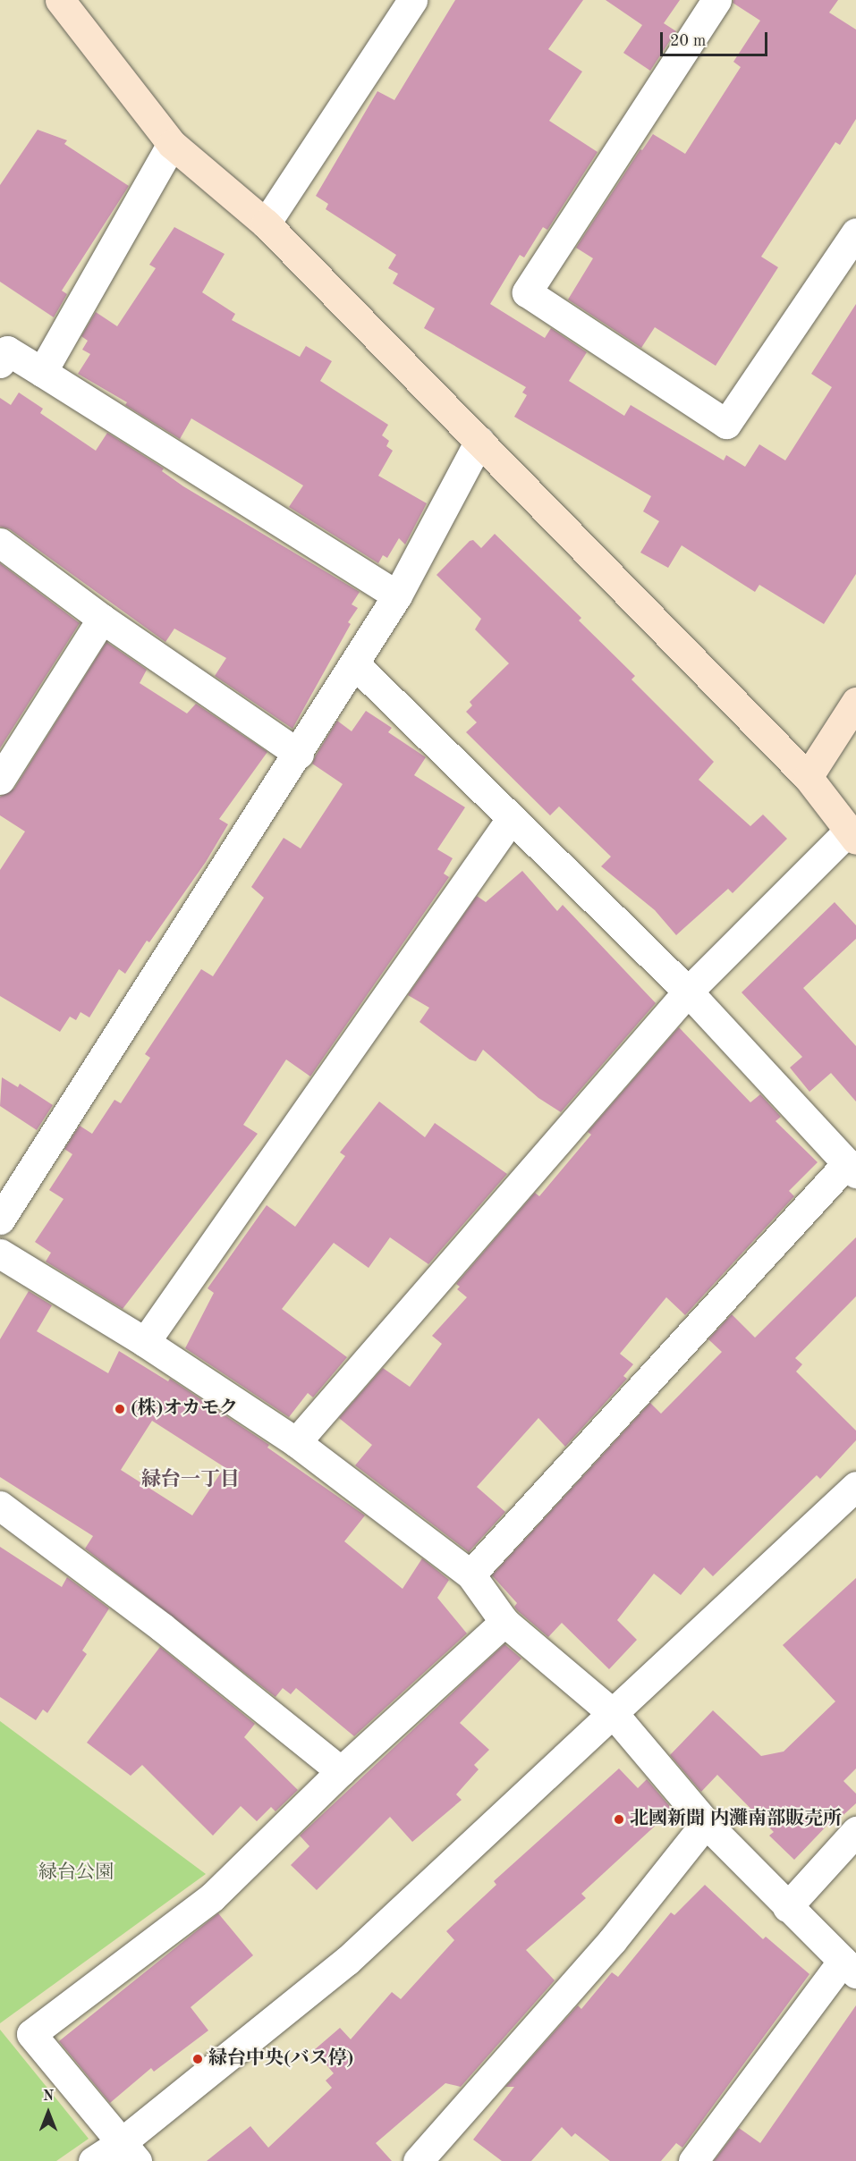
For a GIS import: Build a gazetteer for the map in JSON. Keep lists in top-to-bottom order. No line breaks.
{"districts":["緑台一丁目"],"parks":["緑台公園"],"places":["(株)オカモク","北國新聞 内灘南部販売所","緑台中央(バス停)"],"scale_bar":"20 m","north":"top"}
